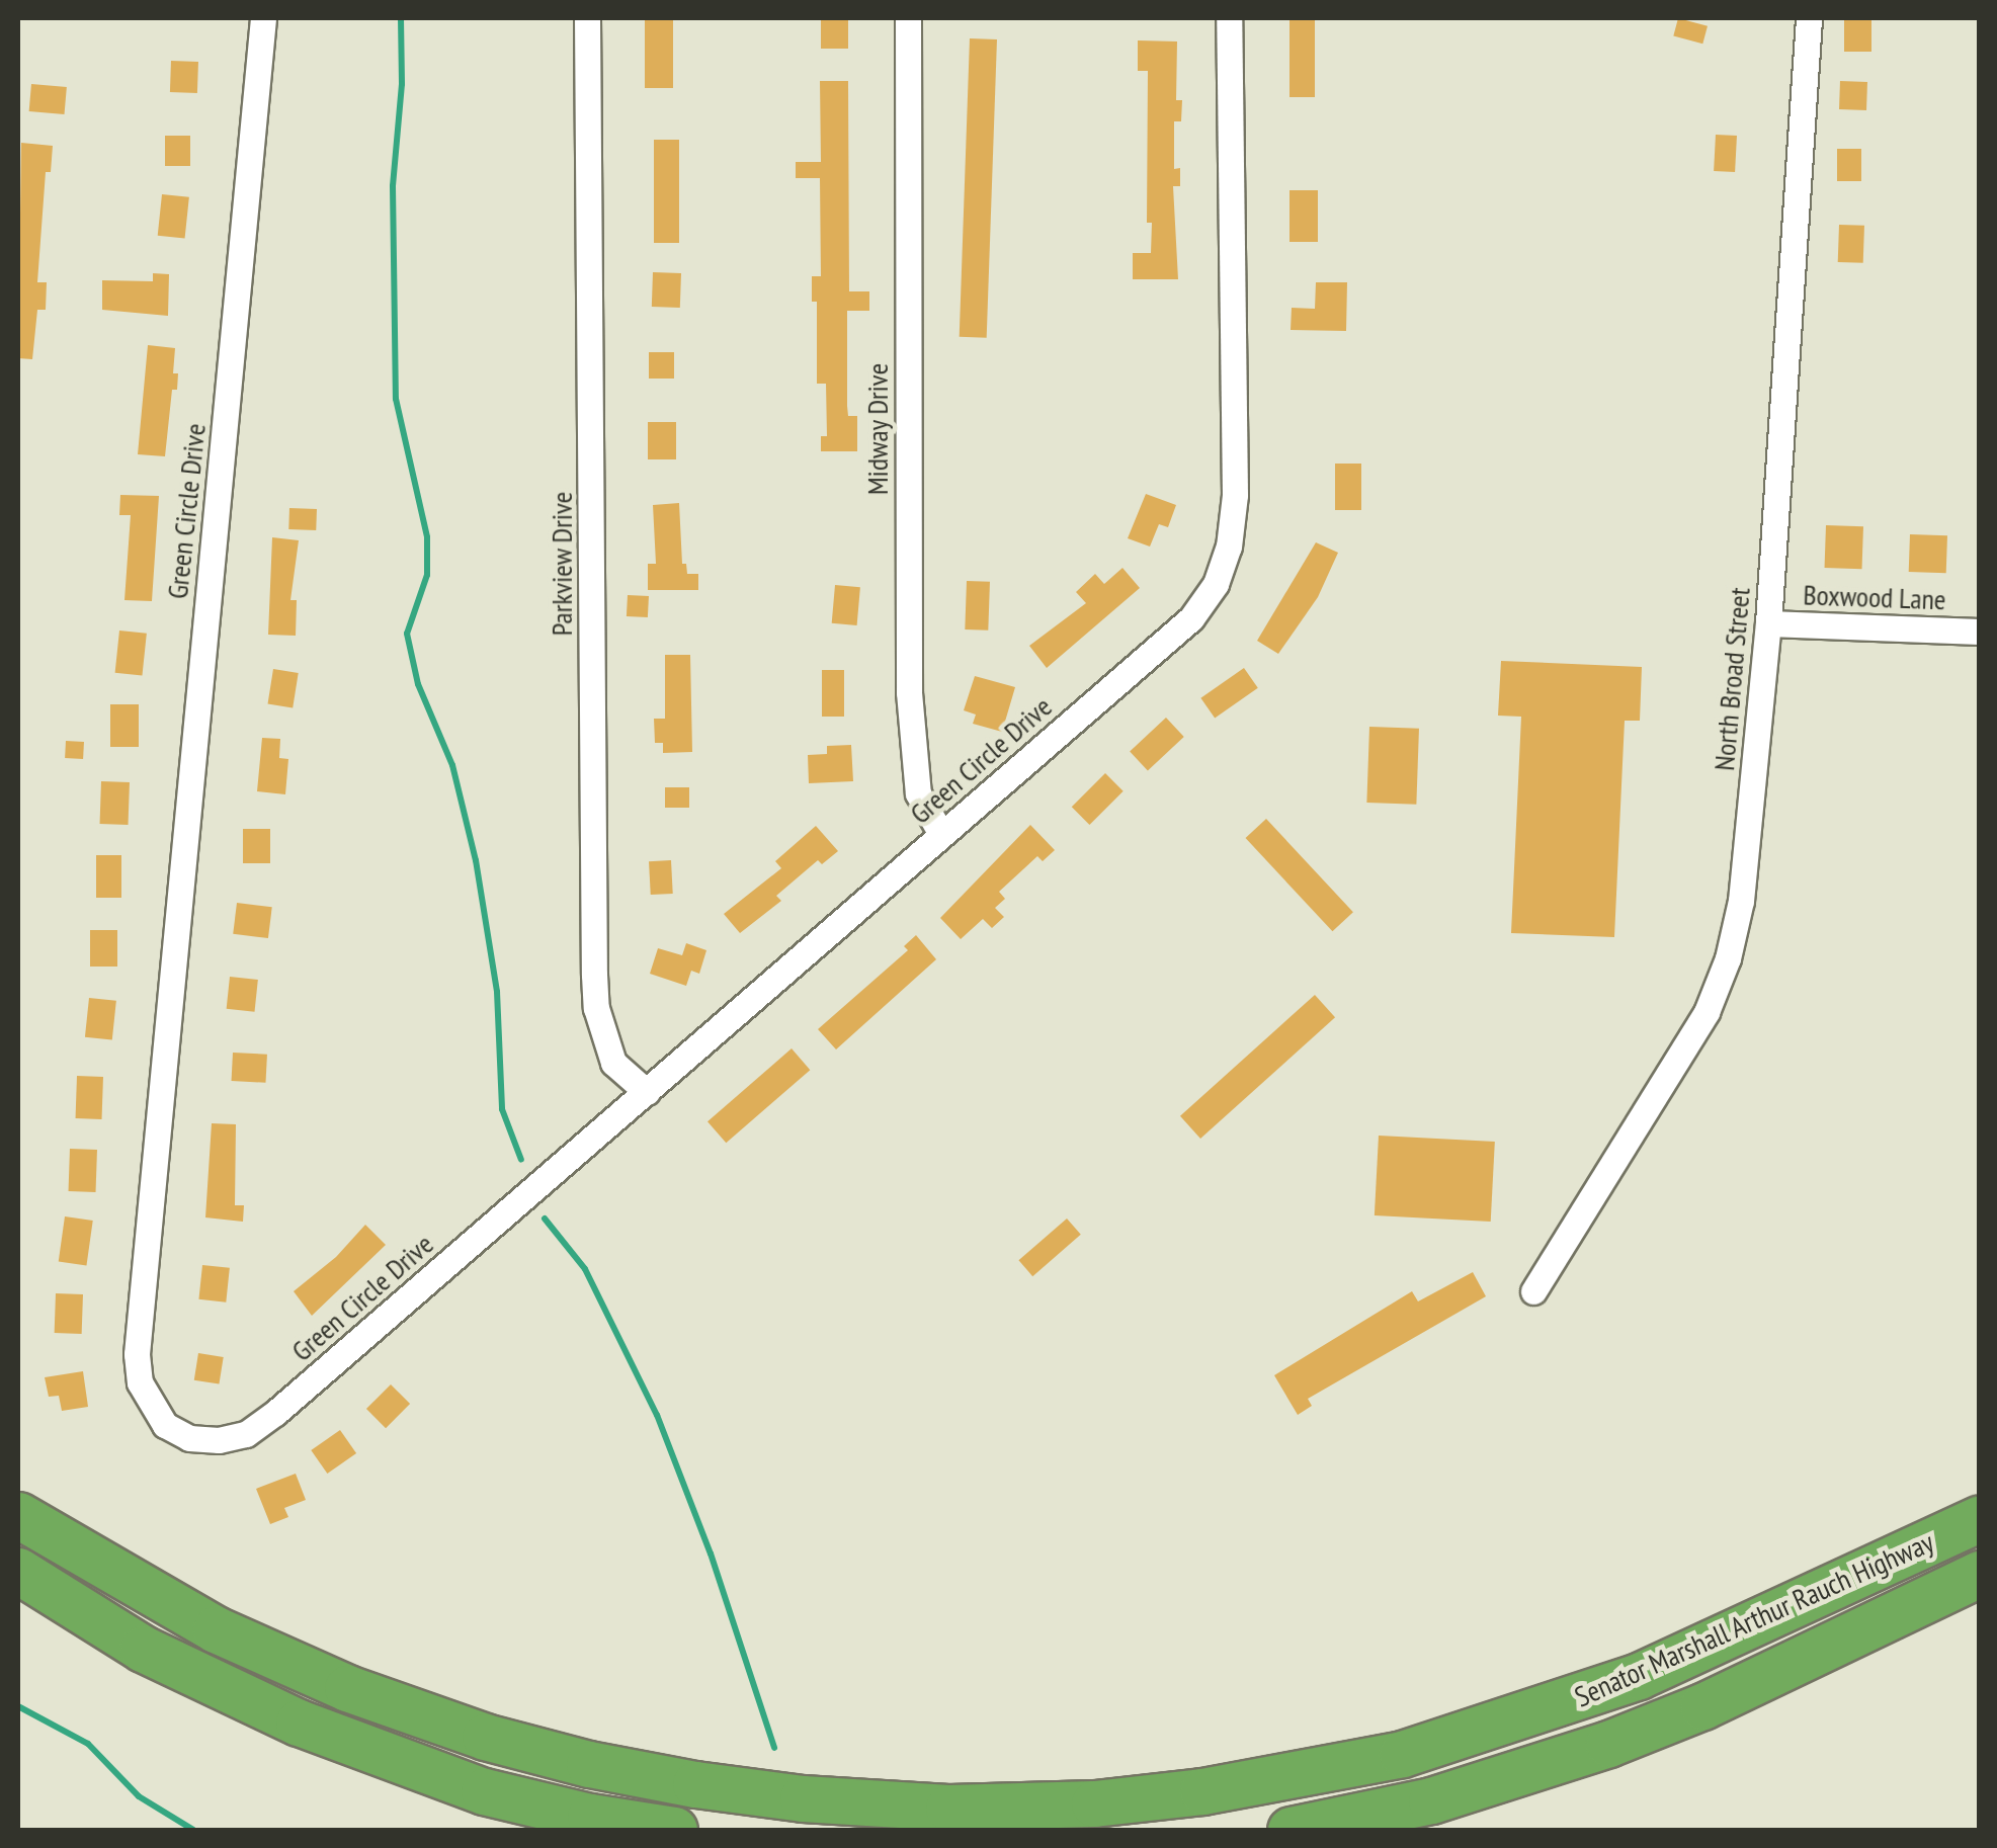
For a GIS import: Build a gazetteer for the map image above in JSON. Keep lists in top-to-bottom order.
{
  "streets": {
    "highway": ["Senator Marshall Arthur Rauch Highway"],
    "street": [
      "Midway Drive",
      "Green Circle Drive",
      "Parkview Drive",
      "Boxwood Lane",
      "North Broad Street"
    ]
  },
  "crossings": [
    ["Midway Drive", "Green Circle Drive"],
    ["Green Circle Drive", "Parkview Drive"],
    ["Boxwood Lane", "North Broad Street"]
  ]
}
